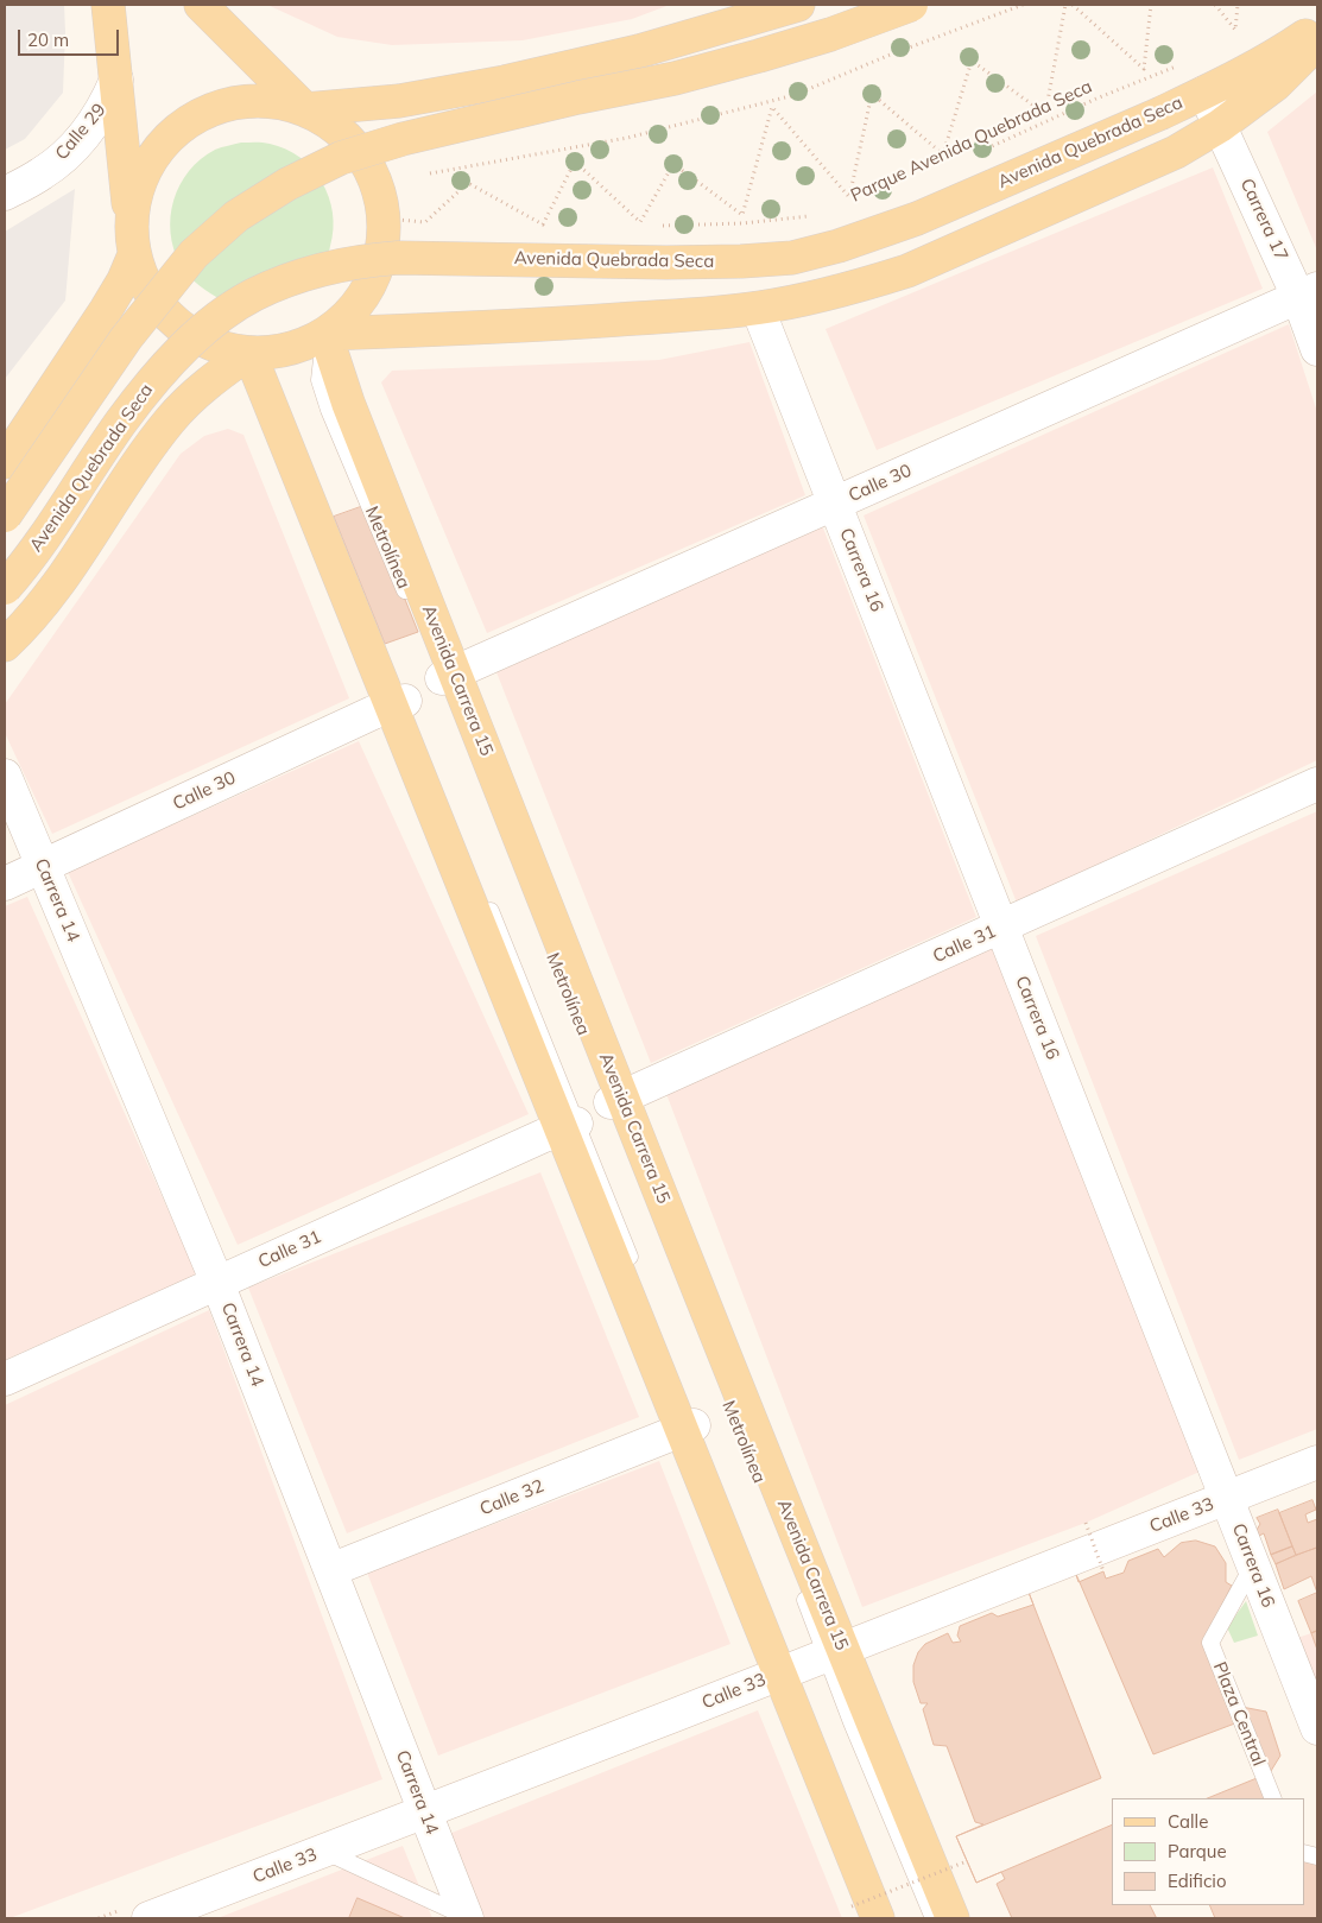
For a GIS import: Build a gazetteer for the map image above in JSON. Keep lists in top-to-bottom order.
{
  "streets": {
    "main road": ["Avenida Quebrada Seca", "Avenida Carrera 15"],
    "street": [
      "Calle 29",
      "Carrera 17",
      "Calle 30",
      "Carrera 16",
      "Carrera 14",
      "Calle 31",
      "Calle 32",
      "Calle 33"
    ],
    "lane": ["Plaza Central"],
    "path": ["Parque Avenida Quebrada Seca"]
  },
  "crossings": [
    ["Avenida Quebrada Seca", "Carrera 17"],
    ["Carrera 17", "Calle 30"],
    ["Calle 30", "Carrera 16"],
    ["Calle 30", "Avenida Carrera 15"],
    ["Calle 30", "Carrera 14"],
    ["Carrera 16", "Calle 31"],
    ["Carrera 16", "Calle 33"],
    ["Carrera 16", "Plaza Central"],
    ["Avenida Carrera 15", "Calle 31"],
    ["Avenida Carrera 15", "Calle 33"],
    ["Carrera 14", "Calle 31"],
    ["Carrera 14", "Calle 32"],
    ["Carrera 14", "Calle 33"]
  ],
  "legend": ["Calle", "Parque", "Edificio"],
  "scale_bar": "20 m"
}
